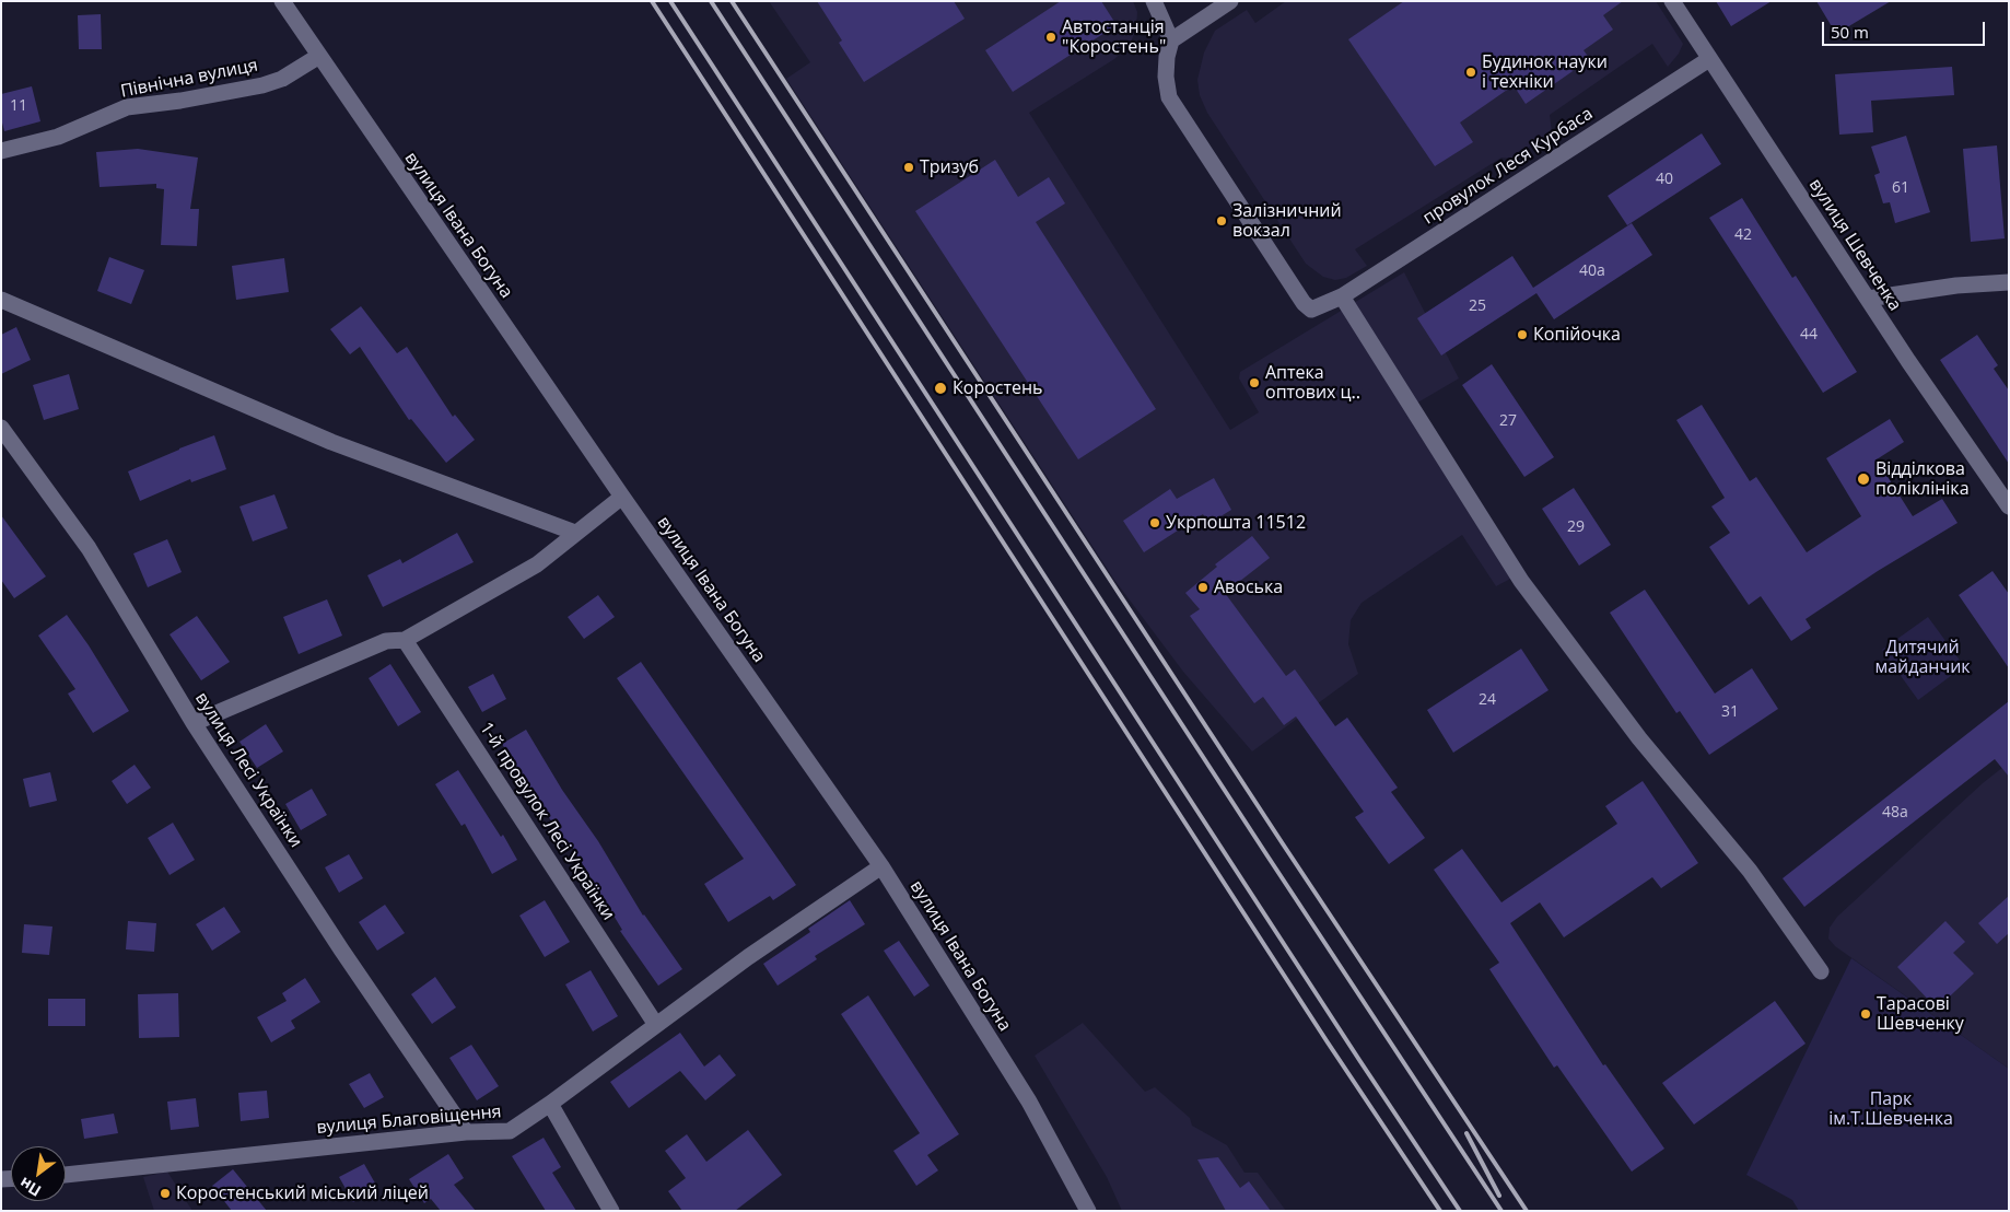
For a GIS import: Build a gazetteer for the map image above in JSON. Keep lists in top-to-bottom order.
{
  "streets": {
    "street": [
      "Північна вулиця",
      "провулок Леся Курбаса",
      "вулиця Івана Богуна",
      "вулиця Шевченка",
      "вулиця Лесі Українки",
      "1-й провулок Лесі Українки",
      "вулиця Благовіщення"
    ]
  },
  "crossings": [
    ["Північна вулиця", "вулиця Івана Богуна"],
    ["провулок Леся Курбаса", "вулиця Шевченка"],
    ["вулиця Івана Богуна", "вулиця Благовіщення"],
    ["вулиця Лесі Українки", "вулиця Благовіщення"],
    ["1-й провулок Лесі Українки", "вулиця Благовіщення"]
  ],
  "parks": ["Дитячий майданчик", "Парк ім.Т.Шевченка"],
  "places": [
    "Автостанція \"Коростень\"",
    "Будинок науки і техніки",
    "Тризуб",
    "Залізничний вокзал",
    "Копійочка",
    "Аптека оптових ц‥",
    "Коростень",
    "Відділкова поліклініка",
    "Укрпошта 11512",
    "Авоська",
    "Тарасові Шевченку",
    "Коростенський міський ліцей"
  ],
  "house_numbers": [
    "11",
    "40",
    "61",
    "42",
    "40а",
    "25",
    "44",
    "27",
    "29",
    "24",
    "31",
    "48а"
  ],
  "scale_bar": "50 m",
  "north": "bottom left"
}
